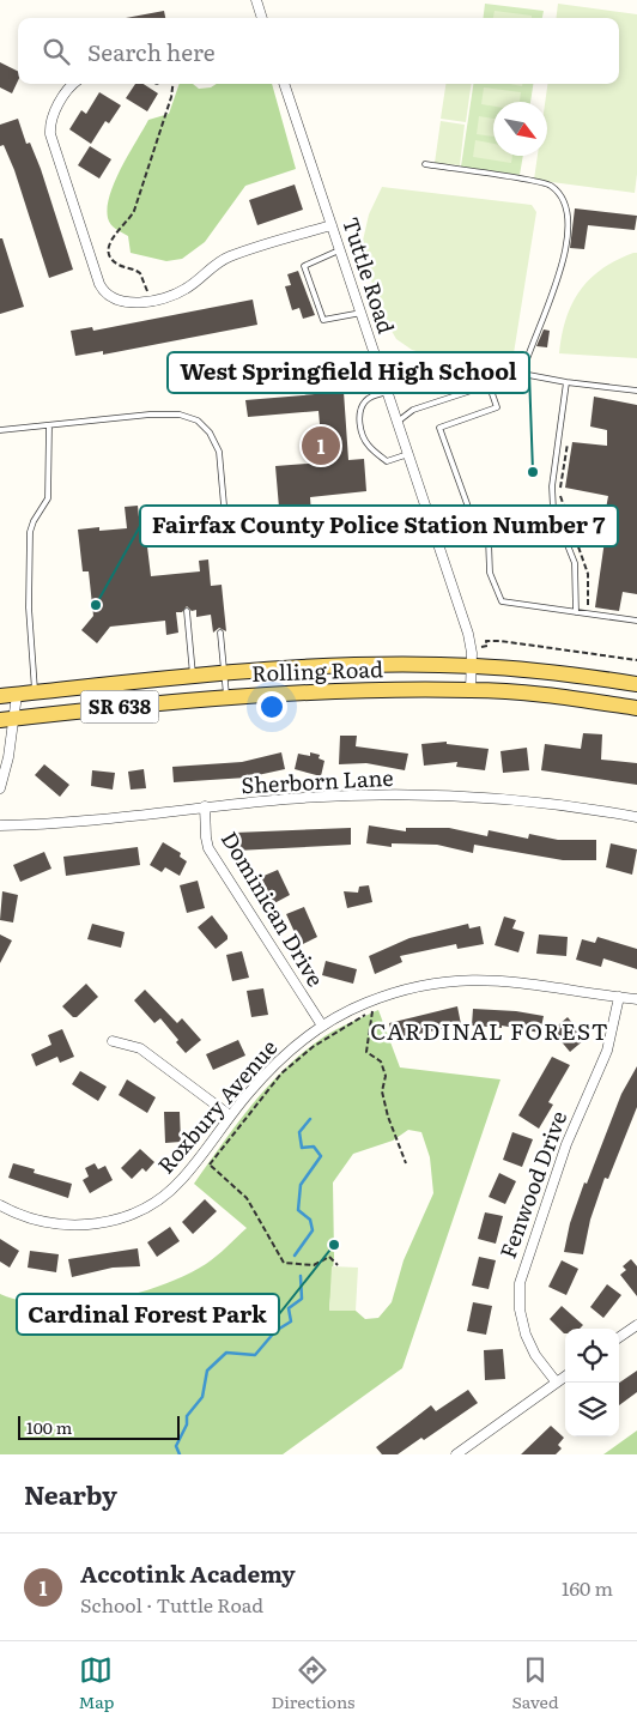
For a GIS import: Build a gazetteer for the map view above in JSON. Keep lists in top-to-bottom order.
{
  "streets": {
    "main road": ["Rolling Road", "SR 638"],
    "street": [
      "Tuttle Road",
      "Sherborn Lane",
      "Dominican Drive",
      "Roxbury Avenue",
      "Fenwood Drive"
    ]
  },
  "crossings": [
    ["Tuttle Road", "Rolling Road"],
    ["Sherborn Lane", "Dominican Drive"],
    ["Dominican Drive", "Roxbury Avenue"],
    ["Roxbury Avenue", "Fenwood Drive"]
  ],
  "districts": ["CARDINAL FOREST"],
  "places": ["West Springfield High School", "Fairfax County Police Station Number 7", "Cardinal Forest Park"],
  "scale_bar": "100 m",
  "north": "bottom right",
  "page": {
    "search": "Search here",
    "pins": "1",
    "scale": "100 m",
    "heading": "Nearby",
    "list": [
      {
        "mark": "1",
        "name": "Accotink Academy",
        "note": "School · Tuttle Road",
        "value": "160 m"
      }
    ],
    "nav": ["Map", "Directions", "Saved"]
  }
}
